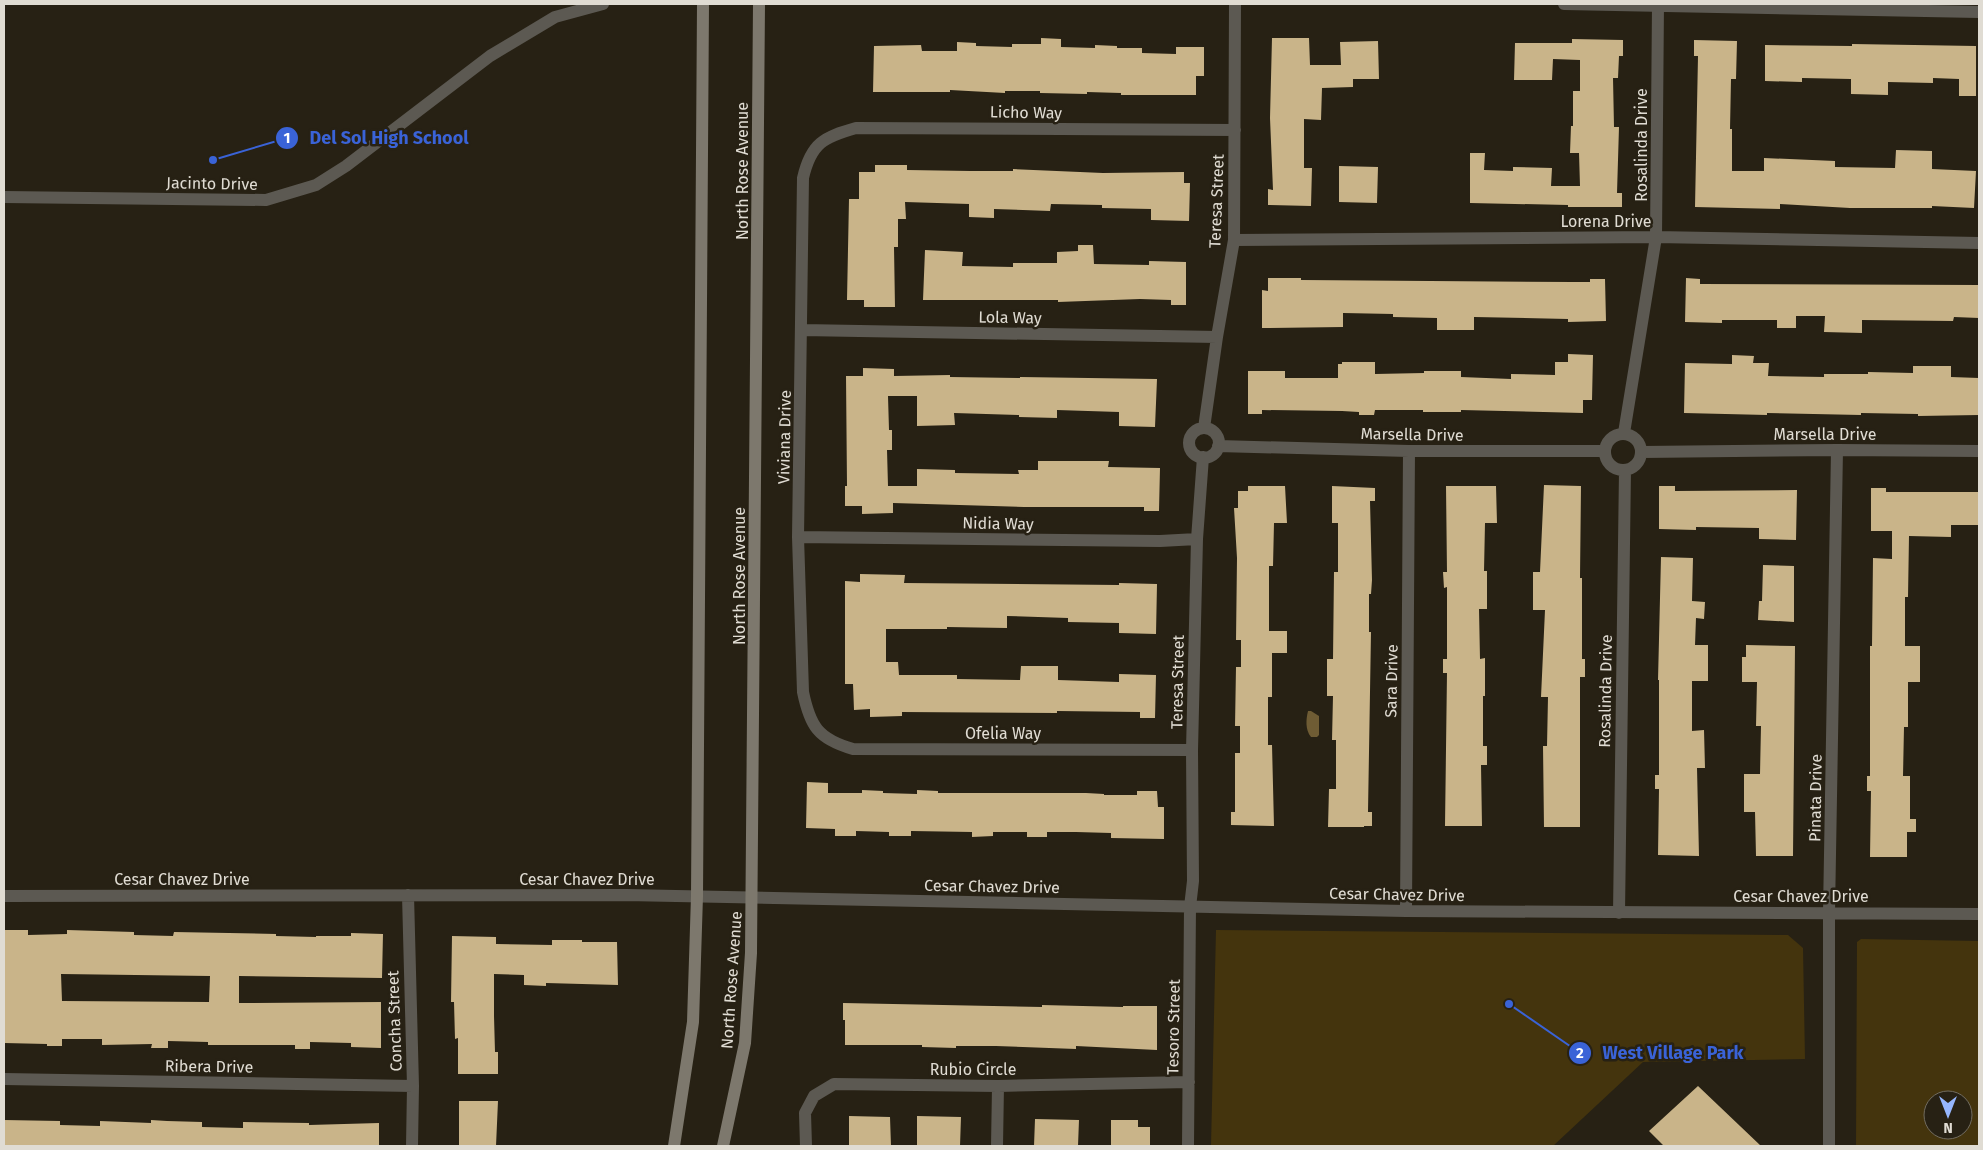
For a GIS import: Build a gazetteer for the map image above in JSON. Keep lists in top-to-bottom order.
{
  "streets": {
    "main road": ["North Rose Avenue"],
    "street": [
      "Licho Way",
      "Rosalinda Drive",
      "Jacinto Drive",
      "Teresa Street",
      "Lorena Drive",
      "Lola Way",
      "Marsella Drive",
      "Viviana Drive",
      "Nidia Way",
      "Sara Drive",
      "Ofelia Way",
      "Pinata Drive",
      "Cesar Chavez Drive",
      "Concha Street",
      "Tesoro Street",
      "Ribera Drive",
      "Rubio Circle"
    ]
  },
  "crossings": [
    ["Licho Way", "Teresa Street"],
    ["Licho Way", "Viviana Drive"],
    ["Rosalinda Drive", "Lorena Drive"],
    ["Rosalinda Drive", "Marsella Drive"],
    ["Rosalinda Drive", "Cesar Chavez Drive"],
    ["North Rose Avenue", "Cesar Chavez Drive"],
    ["Teresa Street", "Lorena Drive"],
    ["Teresa Street", "Lola Way"],
    ["Teresa Street", "Marsella Drive"],
    ["Teresa Street", "Nidia Way"],
    ["Teresa Street", "Ofelia Way"],
    ["Teresa Street", "Cesar Chavez Drive"],
    ["Teresa Street", "Tesoro Street"],
    ["Lola Way", "Viviana Drive"],
    ["Marsella Drive", "Sara Drive"],
    ["Marsella Drive", "Pinata Drive"],
    ["Viviana Drive", "Nidia Way"],
    ["Viviana Drive", "Ofelia Way"],
    ["Sara Drive", "Cesar Chavez Drive"],
    ["Pinata Drive", "Cesar Chavez Drive"],
    ["Cesar Chavez Drive", "Concha Street"],
    ["Cesar Chavez Drive", "Tesoro Street"],
    ["Concha Street", "Ribera Drive"],
    ["Tesoro Street", "Rubio Circle"]
  ],
  "places": ["Del Sol High School", "West Village Park"],
  "north": "bottom"
}
